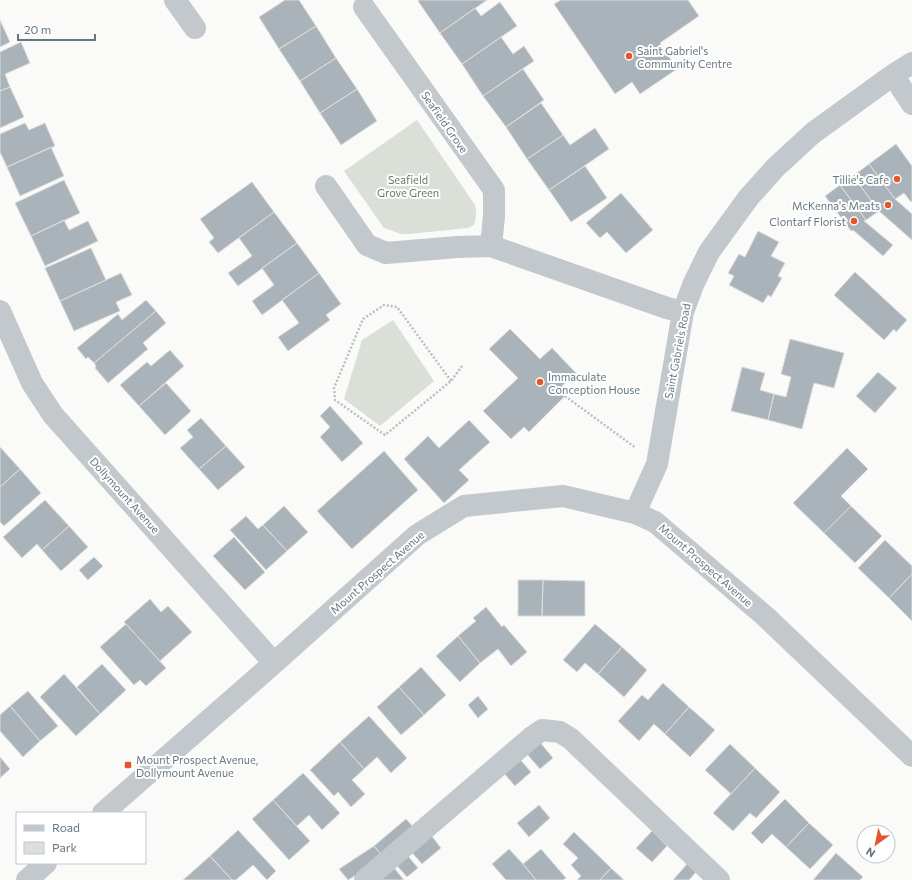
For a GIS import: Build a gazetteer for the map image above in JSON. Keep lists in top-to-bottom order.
{
  "streets": {
    "street": [
      "Seafield Grove",
      "Saint Gabriels Road",
      "Dollymount Avenue",
      "Mount Prospect Avenue"
    ]
  },
  "crossings": [
    ["Saint Gabriels Road", "Mount Prospect Avenue"],
    ["Dollymount Avenue", "Mount Prospect Avenue"]
  ],
  "parks": ["Seafield Grove Green"],
  "places": {
    "other": [
      "Saint Gabriel's Community Centre",
      "Tillie's Cafe",
      "McKenna's Meats",
      "Clontarf Florist",
      "Immaculate Conception House"
    ],
    "transit": ["Mount Prospect Avenue, Dollymount Avenue"]
  },
  "legend": ["Road", "Park"],
  "scale_bar": "20 m",
  "north": "bottom left"
}
